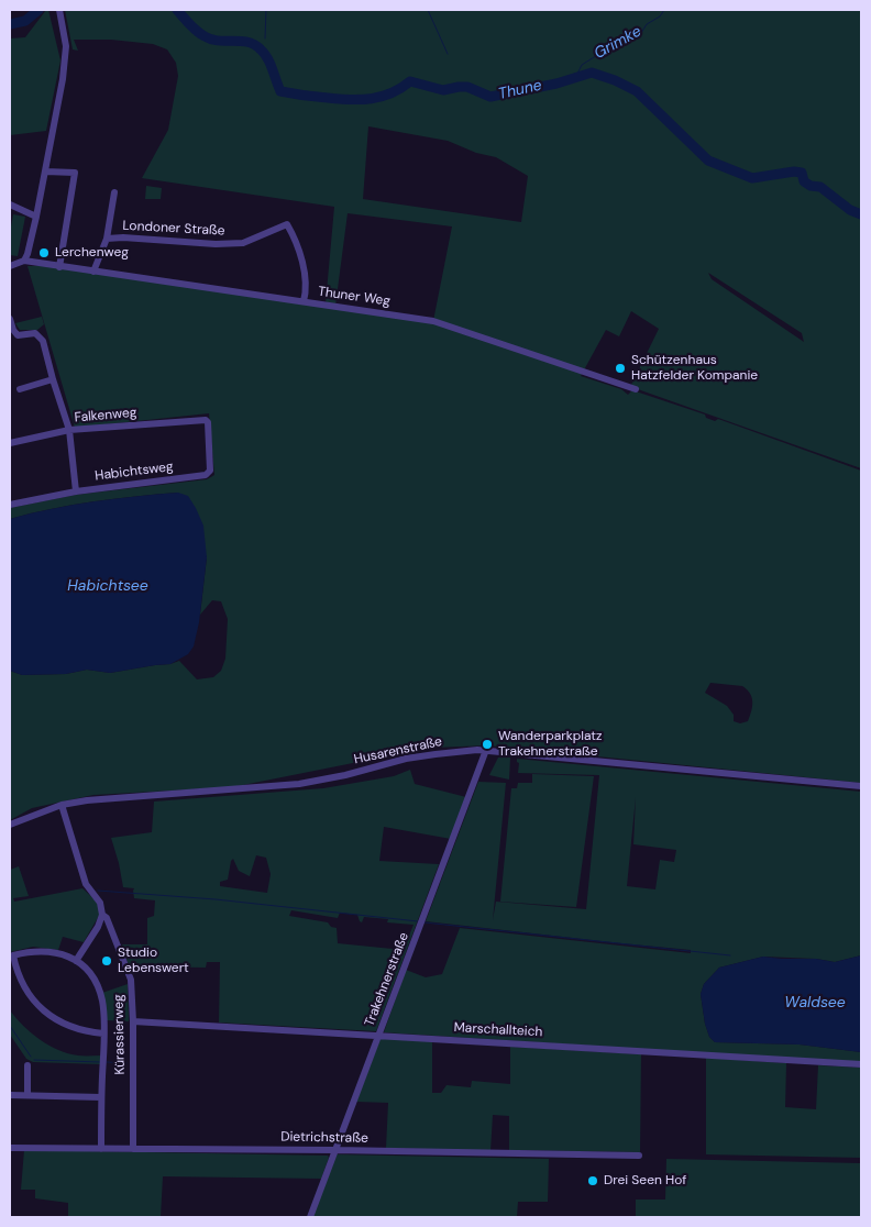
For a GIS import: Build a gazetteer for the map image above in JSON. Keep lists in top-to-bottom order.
{
  "streets": {
    "street": [
      "Londoner Straße",
      "Thuner Weg",
      "Falkenweg",
      "Habichtsweg",
      "Husarenstraße",
      "Trakehnerstraße",
      "Marschallteich",
      "Kürassierweg",
      "Dietrichstraße"
    ]
  },
  "crossings": [
    ["Londoner Straße", "Thuner Weg"],
    ["Falkenweg", "Habichtsweg"],
    ["Husarenstraße", "Trakehnerstraße"],
    ["Husarenstraße", "Kürassierweg"],
    ["Trakehnerstraße", "Marschallteich"],
    ["Trakehnerstraße", "Dietrichstraße"],
    ["Marschallteich", "Kürassierweg"],
    ["Kürassierweg", "Dietrichstraße"]
  ],
  "water": [
    "Grimke",
    "Thune",
    "Habichtsee",
    "Waldsee"
  ],
  "places": [
    "Lerchenweg",
    "Schützenhaus Hatzfelder Kompanie",
    "Wanderparkplatz Trakehnerstraße",
    "Studio Lebenswert",
    "Drei Seen Hof"
  ]
}
